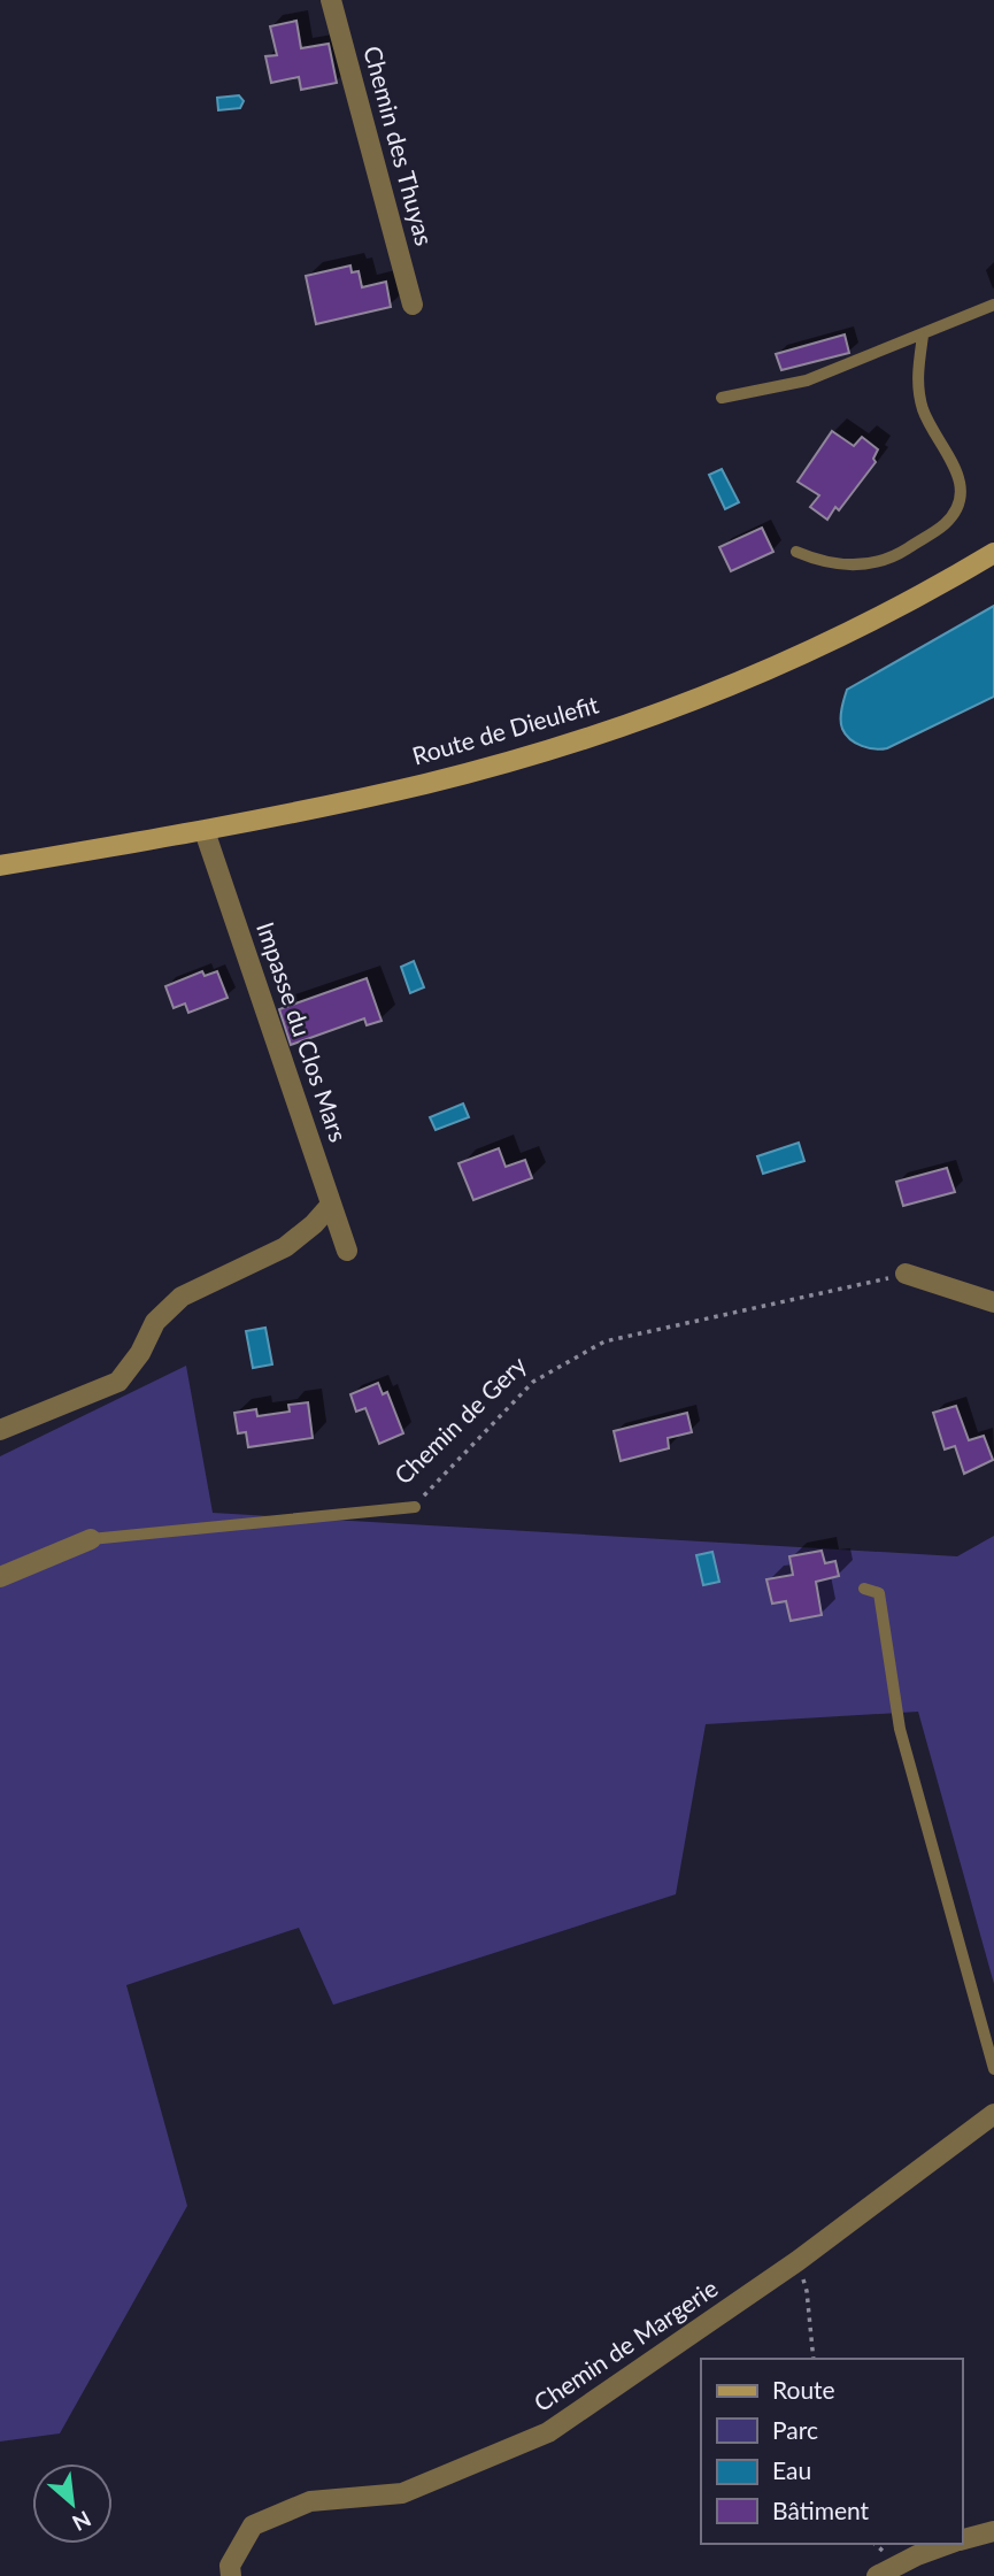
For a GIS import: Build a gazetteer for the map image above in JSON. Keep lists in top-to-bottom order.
{
  "streets": {
    "main road": ["Route de Dieulefit"],
    "street": [
      "Chemin des Thuyas",
      "Impasse du Clos Mars",
      "Chemin de Gery",
      "Chemin de Margerie"
    ]
  },
  "crossings": [
    ["Route de Dieulefit", "Impasse du Clos Mars"]
  ],
  "legend": [
    "Route",
    "Parc",
    "Eau",
    "Bâtiment"
  ],
  "north": "bottom right"
}
